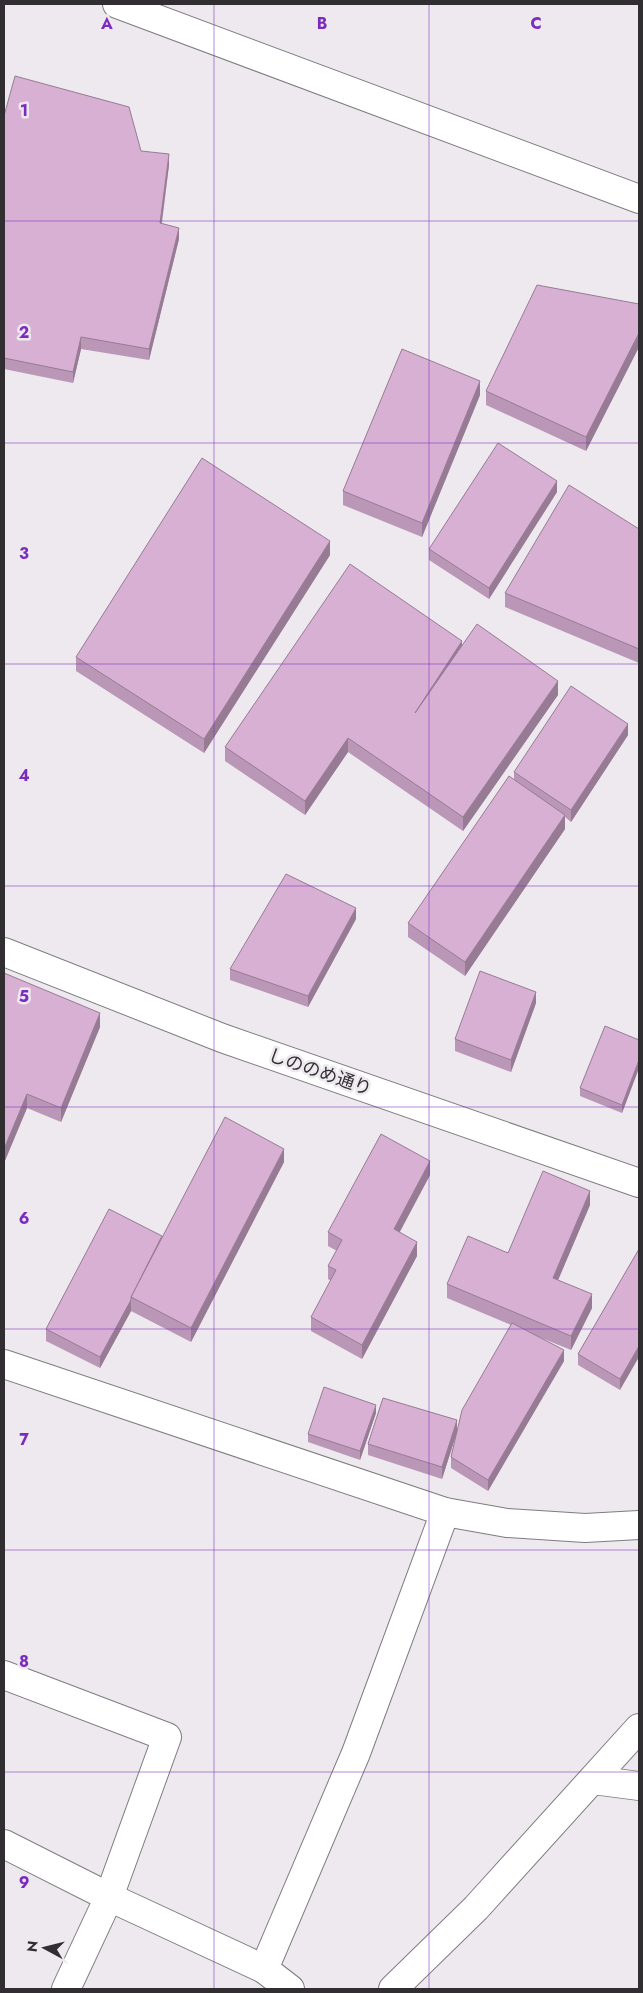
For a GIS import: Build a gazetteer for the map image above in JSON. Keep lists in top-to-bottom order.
{
  "streets": {
    "street": ["しののめ通り"]
  },
  "north": "left",
  "grid": {
    "columns": ["A", "B", "C"],
    "rows": [
      "1",
      "2",
      "3",
      "4",
      "5",
      "6",
      "7",
      "8",
      "9"
    ]
  }
}
